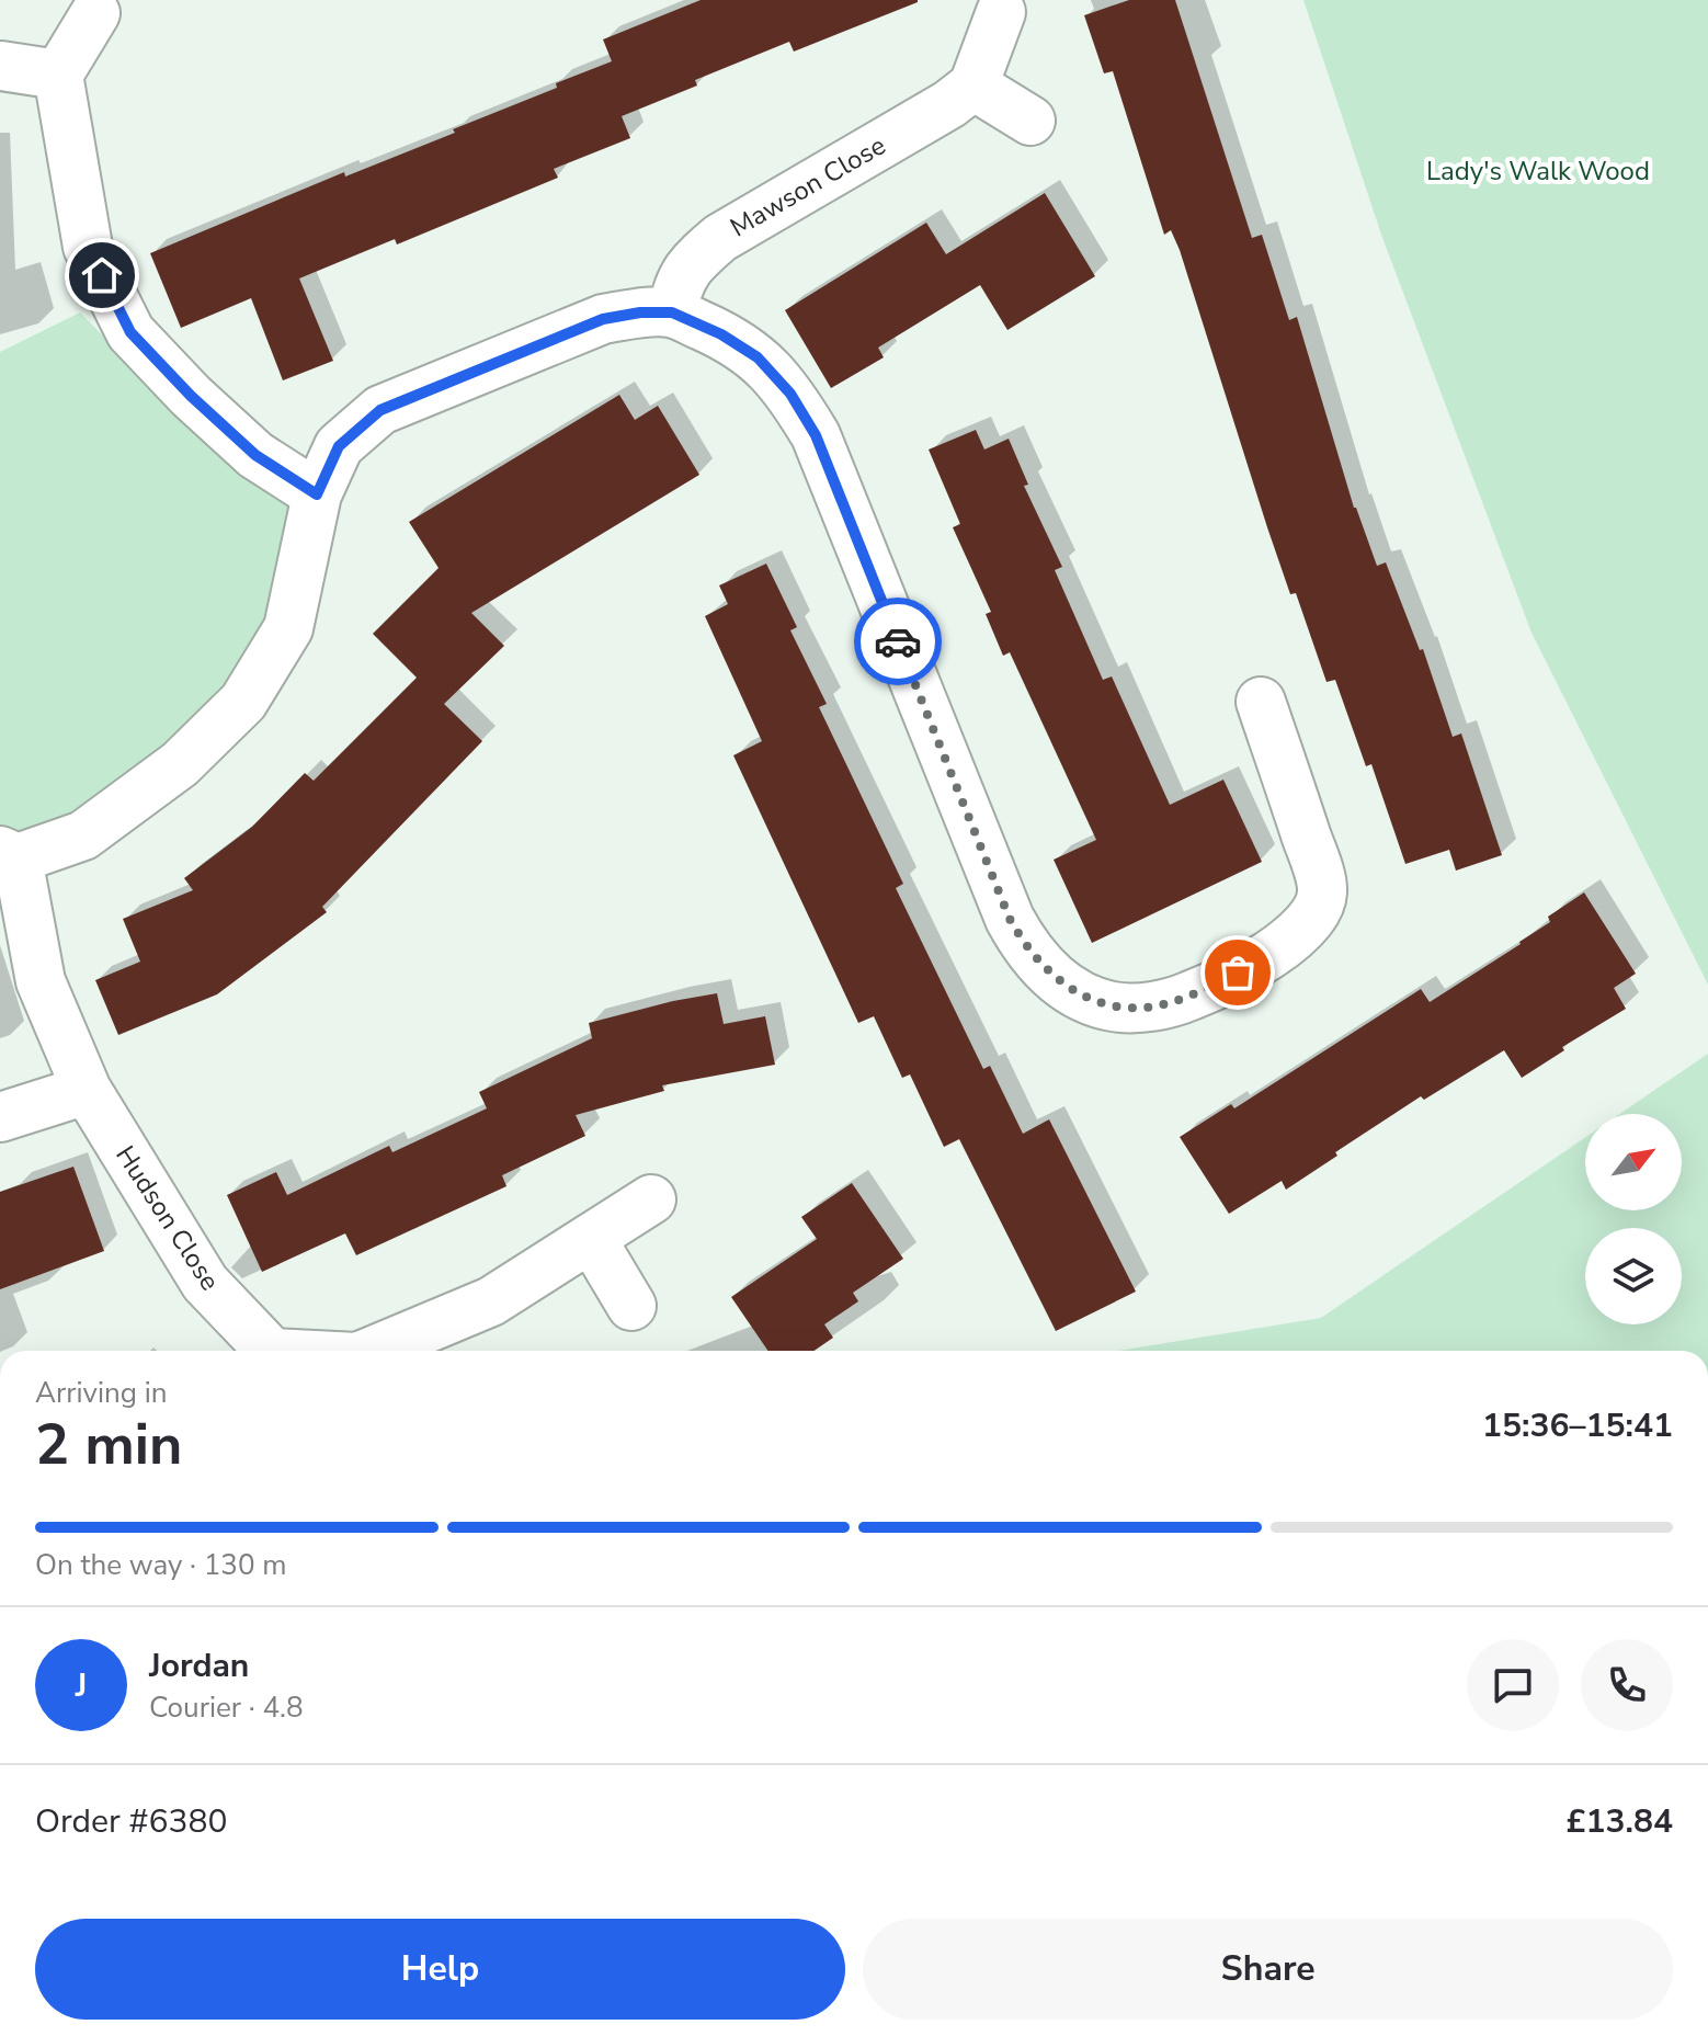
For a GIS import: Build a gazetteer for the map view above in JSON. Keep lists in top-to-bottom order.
{
  "streets": {
    "street": ["Mawson Close", "Hudson Close"]
  },
  "crossings": [
    ["Mawson Close", "Hudson Close"]
  ],
  "parks": ["Lady's Walk Wood"],
  "north": "top right",
  "page": {
    "heading": ["2 min", "Arriving in", "15:36–15:41"],
    "panel": [
      "Jordan",
      "Courier · 4.8",
      "Order #6380",
      "£13.84"
    ],
    "bar": "On the way · 130 m",
    "round": "J",
    "buttons": ["Help", "Share"]
  }
}
